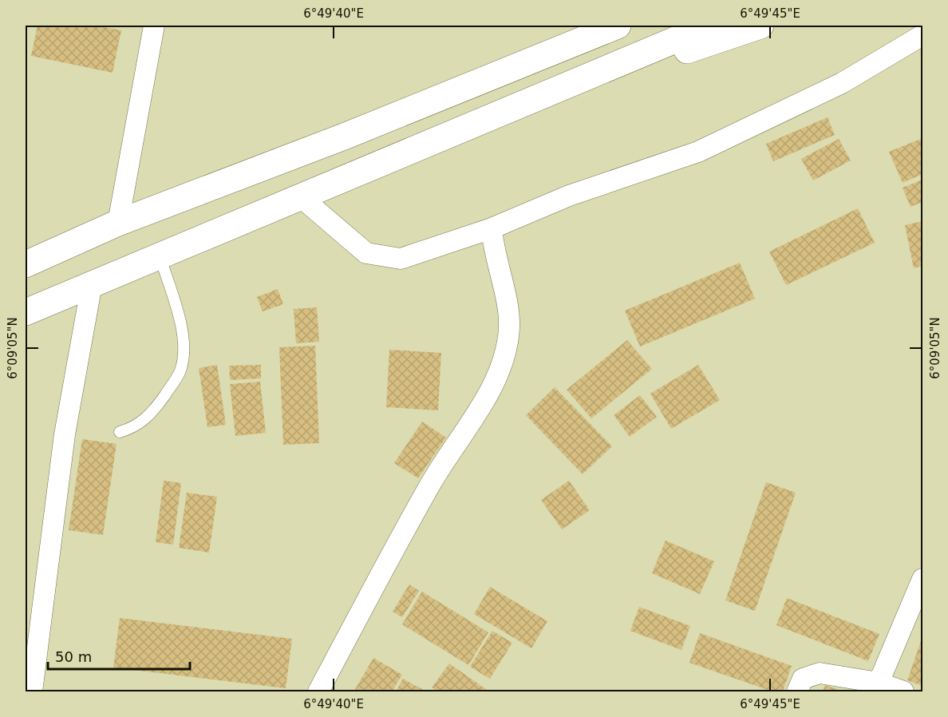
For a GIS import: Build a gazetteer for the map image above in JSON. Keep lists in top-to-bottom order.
{
  "scale_bar": "50 m",
  "coordinates": ["6°49'40\"E", "6°49'45\"E", "6°09'05\"N"]
}
